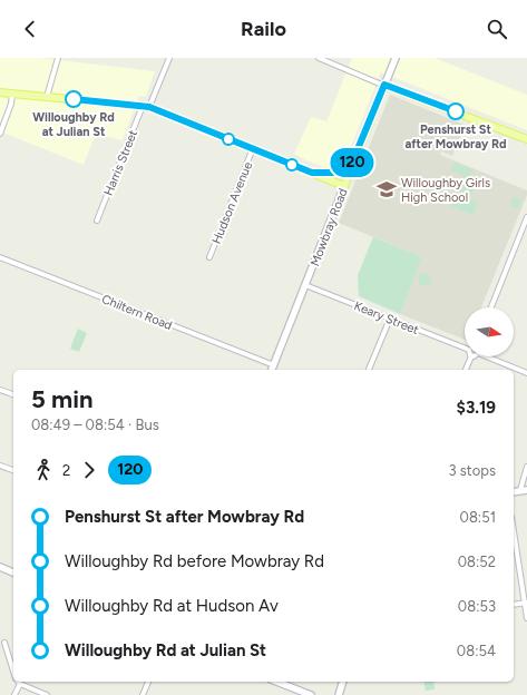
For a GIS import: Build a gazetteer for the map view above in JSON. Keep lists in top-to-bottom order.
{
  "streets": {
    "main road": ["Mowbray Road"],
    "street": [
      "Harris Street",
      "Hudson Avenue",
      "Chiltern Road",
      "Keary Street"
    ]
  },
  "crossings": [
    ["Mowbray Road", "Chiltern Road"],
    ["Mowbray Road", "Keary Street"]
  ],
  "places": {
    "other": ["Willoughby Rd at Julian St", "Penshurst St after Mowbray Rd"],
    "school or university": ["Willoughby Girls High School"]
  },
  "lines": ["bus line 120"],
  "north": "right",
  "page": {
    "header": "Railo",
    "on_map": "120",
    "heading": ["5 min", "08:49 – 08:54 · Bus", "$3.19"],
    "legs": ["2", "120", "3 stops"],
    "list": [
      {
        "name": "Penshurst St after Mowbray Rd",
        "value": "08:51"
      },
      {
        "name": "Willoughby Rd before Mowbray Rd",
        "value": "08:52"
      },
      {
        "name": "Willoughby Rd at Hudson Av",
        "value": "08:53"
      },
      {
        "name": "Willoughby Rd at Julian St",
        "value": "08:54"
      }
    ]
  }
}
